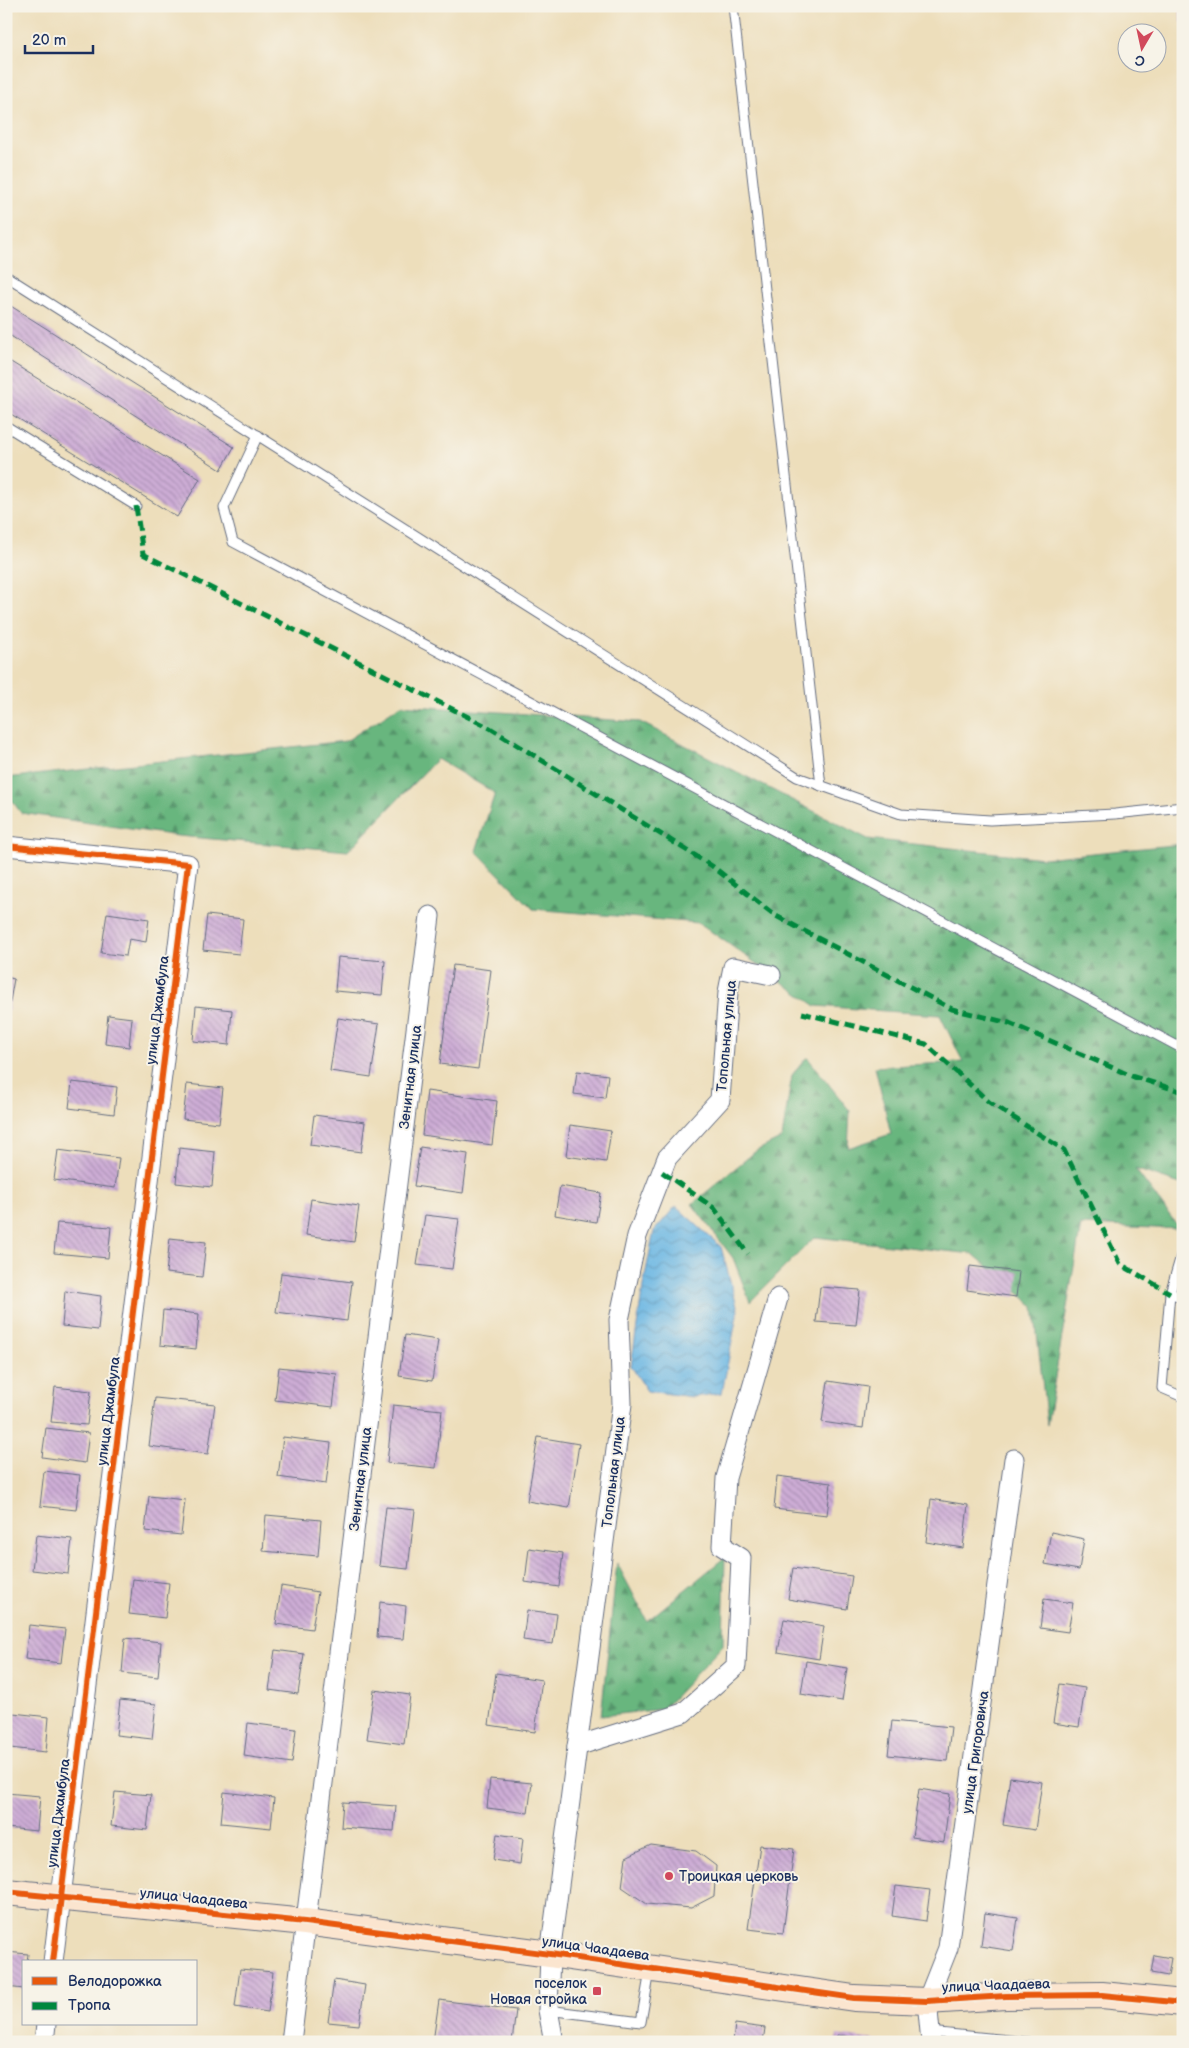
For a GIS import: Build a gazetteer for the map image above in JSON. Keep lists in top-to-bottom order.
{
  "streets": {
    "street": [
      "улица Джамбула",
      "Топольная улица",
      "Зенитная улица",
      "улица Григоровича",
      "улица Чаадаева"
    ]
  },
  "crossings": [
    ["улица Джамбула", "улица Чаадаева"],
    ["Топольная улица", "улица Чаадаева"],
    ["Зенитная улица", "улица Чаадаева"],
    ["улица Григоровича", "улица Чаадаева"]
  ],
  "places": {
    "other": ["Троицкая церковь"],
    "transit": ["поселок Новая стройка"]
  },
  "legend": ["Велодорожка", "Тропа"],
  "scale_bar": "20 m",
  "north": "bottom"
}
